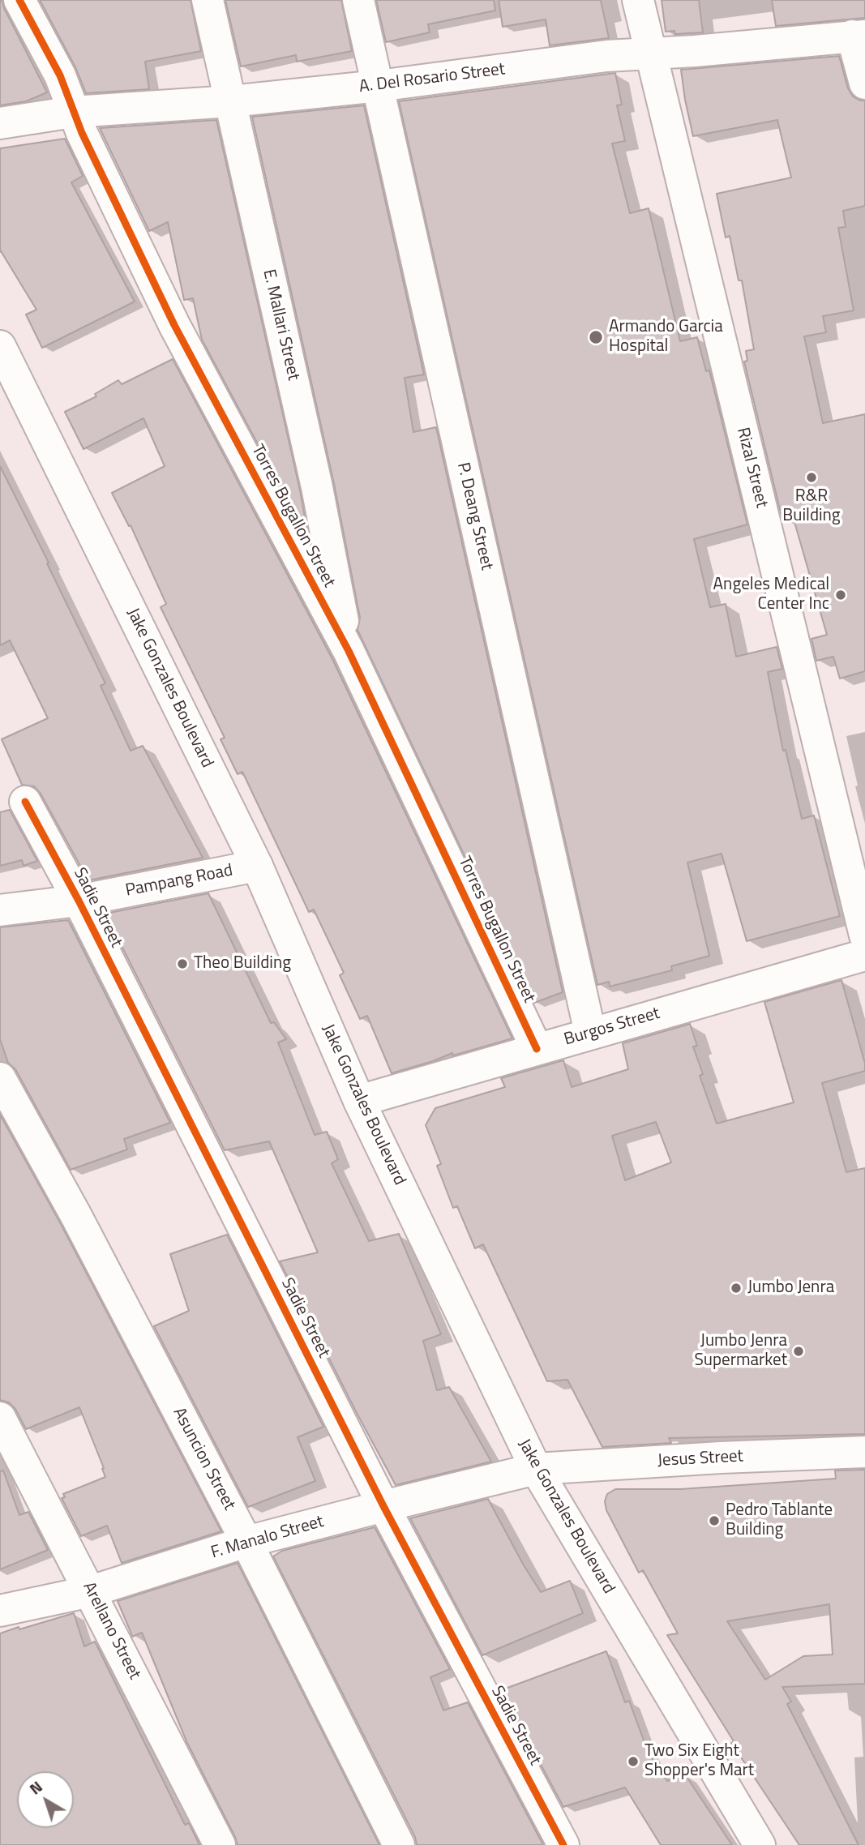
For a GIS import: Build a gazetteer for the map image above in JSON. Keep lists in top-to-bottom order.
{
  "streets": {
    "street": [
      "A. Del Rosario Street",
      "E. Mallari Street",
      "Rizal Street",
      "Torres Bugallon Street",
      "P. Deang Street",
      "Jake Gonzales Boulevard",
      "Pampang Road",
      "Sadie Street",
      "Burgos Street",
      "Asuncion Street",
      "Jesus Street",
      "F. Manalo Street",
      "Arellano Street"
    ]
  },
  "crossings": [
    ["A. Del Rosario Street", "E. Mallari Street"],
    ["A. Del Rosario Street", "Rizal Street"],
    ["A. Del Rosario Street", "Torres Bugallon Street"],
    ["A. Del Rosario Street", "P. Deang Street"],
    ["E. Mallari Street", "Torres Bugallon Street"],
    ["Torres Bugallon Street", "Burgos Street"],
    ["P. Deang Street", "Burgos Street"],
    ["Jake Gonzales Boulevard", "Pampang Road"],
    ["Jake Gonzales Boulevard", "Burgos Street"],
    ["Jake Gonzales Boulevard", "Jesus Street"],
    ["Jake Gonzales Boulevard", "F. Manalo Street"],
    ["Pampang Road", "Sadie Street"],
    ["Sadie Street", "F. Manalo Street"],
    ["Asuncion Street", "F. Manalo Street"],
    ["Jesus Street", "F. Manalo Street"],
    ["F. Manalo Street", "Arellano Street"]
  ],
  "places": [
    "Armando Garcia Hospital",
    "R&R Building",
    "Angeles Medical Center Inc",
    "Theo Building",
    "Jumbo Jenra",
    "Jumbo Jenra Supermarket",
    "Pedro Tablante Building",
    "Two Six Eight Shopper's Mart"
  ],
  "north": "top left"
}
